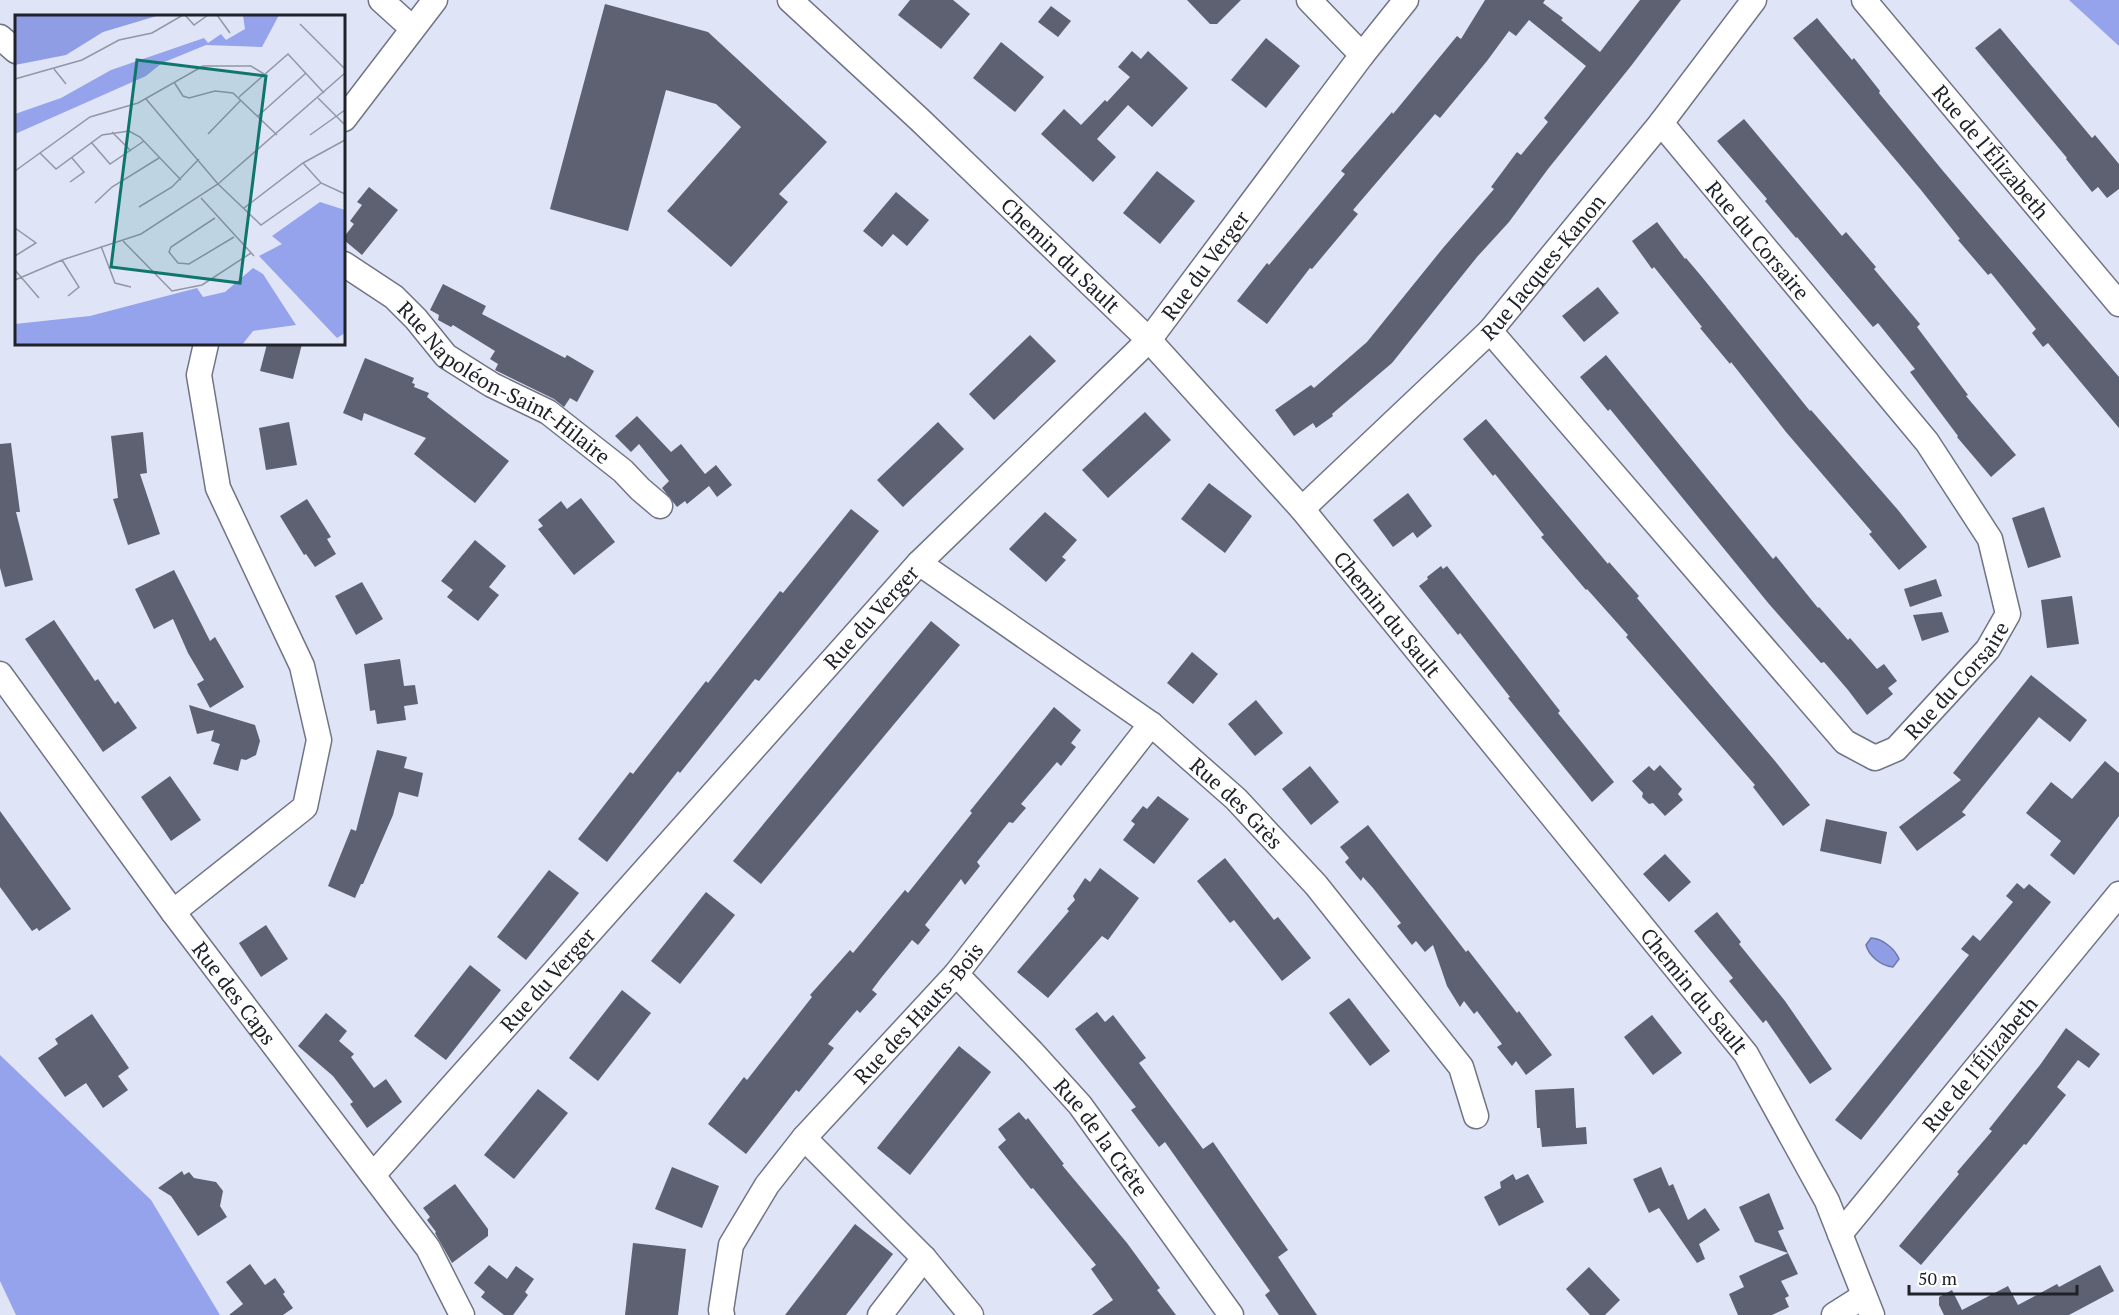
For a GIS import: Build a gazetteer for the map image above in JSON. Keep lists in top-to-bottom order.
{
  "streets": {
    "street": [
      "Rue de l'Élizabeth",
      "Rue du Corsaire",
      "Chemin du Sault",
      "Rue du Verger",
      "Rue Jacques-Kanon",
      "Rue Napoléon-Saint-Hilaire",
      "Rue des Grès",
      "Rue des Caps",
      "Rue des Hauts-Bois",
      "Rue de la Crête"
    ]
  },
  "crossings": [
    ["Rue de l'Élizabeth", "Chemin du Sault"],
    ["Rue du Corsaire", "Rue Jacques-Kanon"],
    ["Chemin du Sault", "Rue du Verger"],
    ["Chemin du Sault", "Rue Jacques-Kanon"],
    ["Rue du Verger", "Rue des Grès"],
    ["Rue du Verger", "Rue des Caps"],
    ["Rue des Grès", "Rue des Hauts-Bois"],
    ["Rue des Hauts-Bois", "Rue de la Crête"]
  ],
  "scale_bar": "50 m"
}
